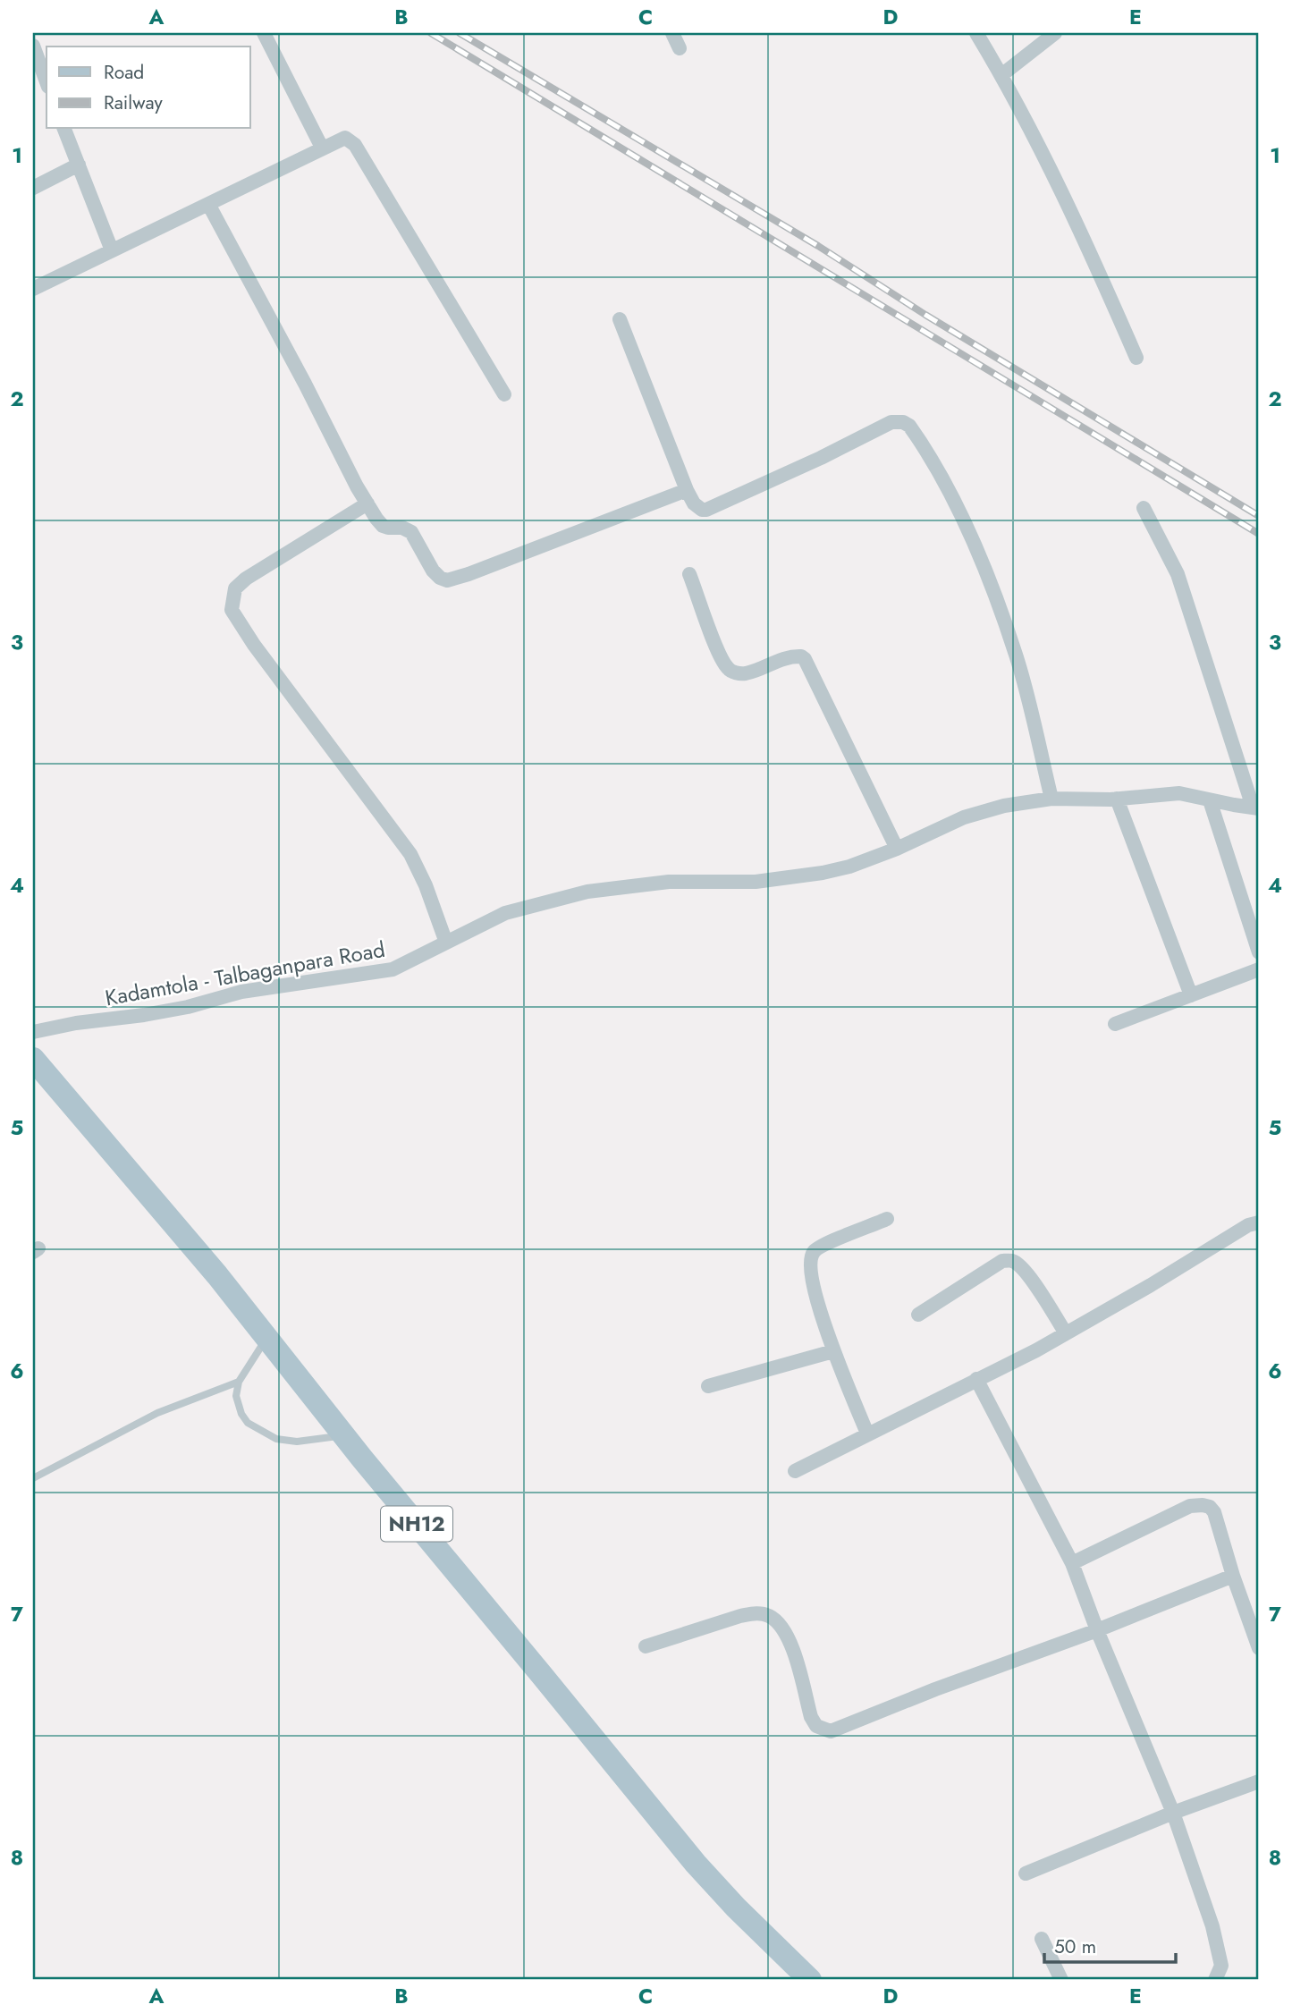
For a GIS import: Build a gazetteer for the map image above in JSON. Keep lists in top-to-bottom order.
{
  "streets": {
    "main road": ["NH12"],
    "street": ["Kadamtola - Talbaganpara Road"]
  },
  "legend": ["Road", "Railway"],
  "scale_bar": "50 m",
  "grid": {
    "columns": [
      "A",
      "B",
      "C",
      "D",
      "E"
    ],
    "rows": [
      "1",
      "2",
      "3",
      "4",
      "5",
      "6",
      "7",
      "8"
    ]
  }
}
